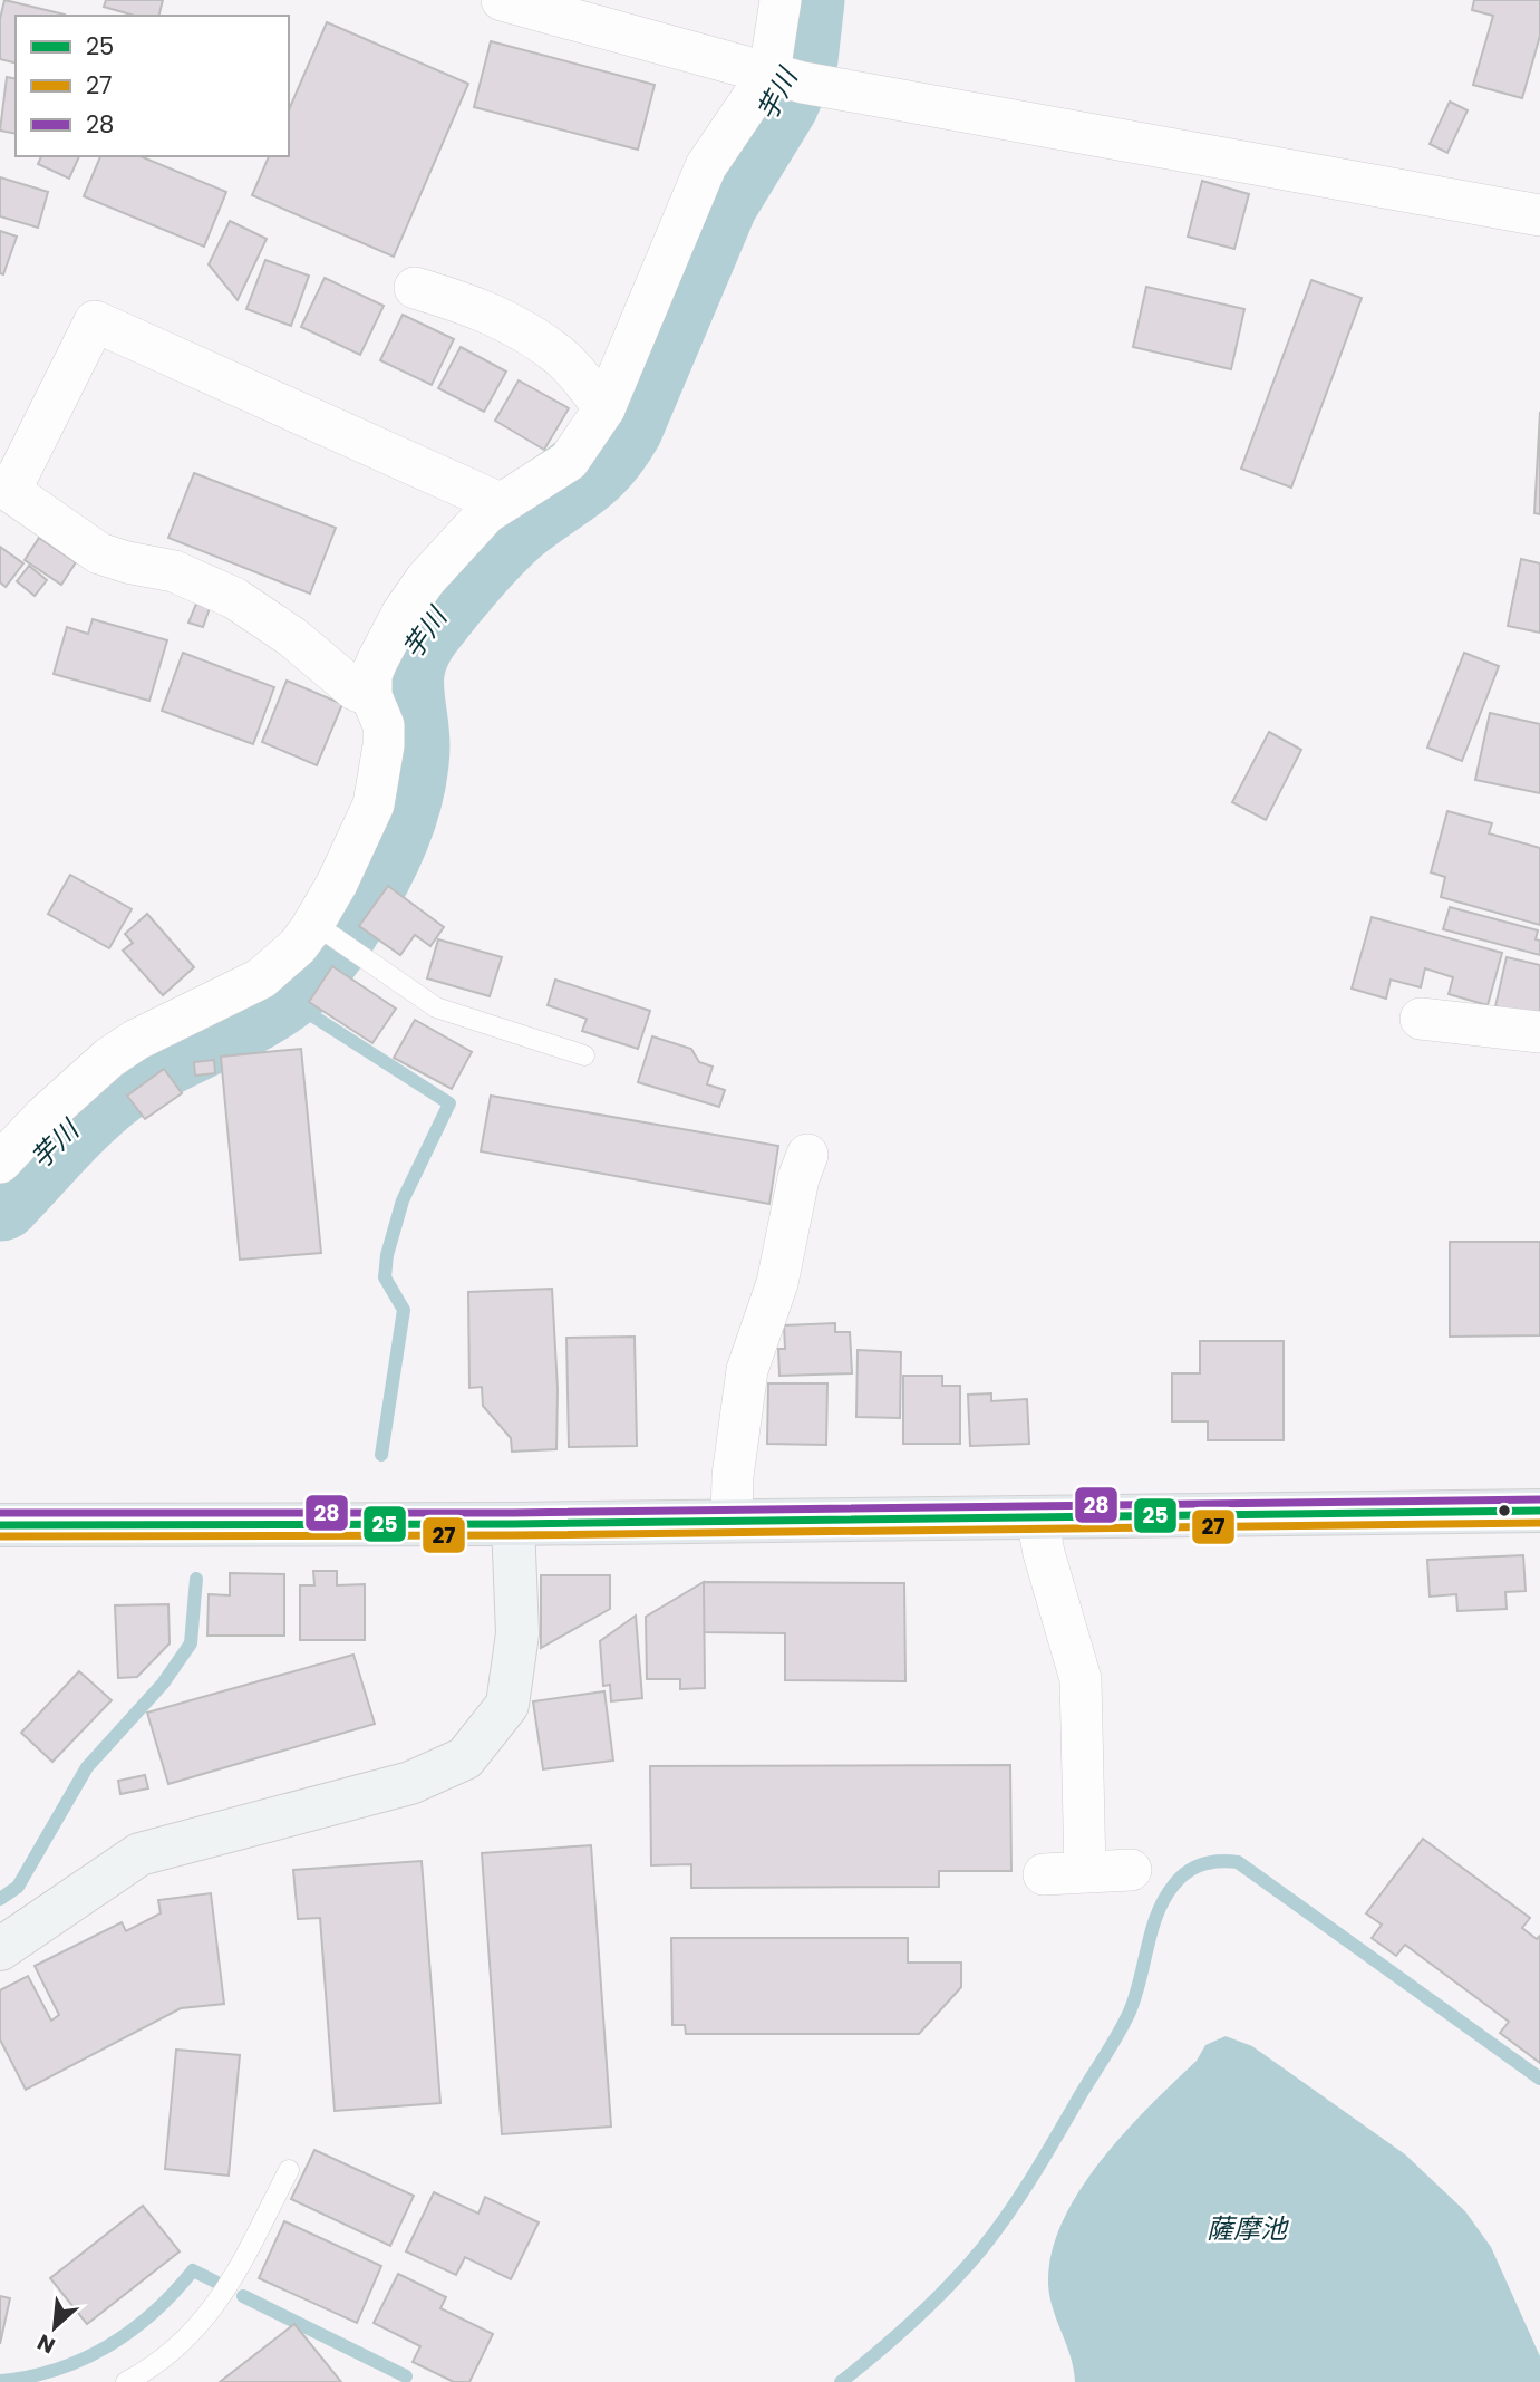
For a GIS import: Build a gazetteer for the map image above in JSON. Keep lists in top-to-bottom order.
{
  "water": ["芋川", "薩摩池"],
  "lines": ["transit line 28", "transit line 25", "transit line 27"],
  "legend": ["25", "27", "28"],
  "north": "bottom left"
}
